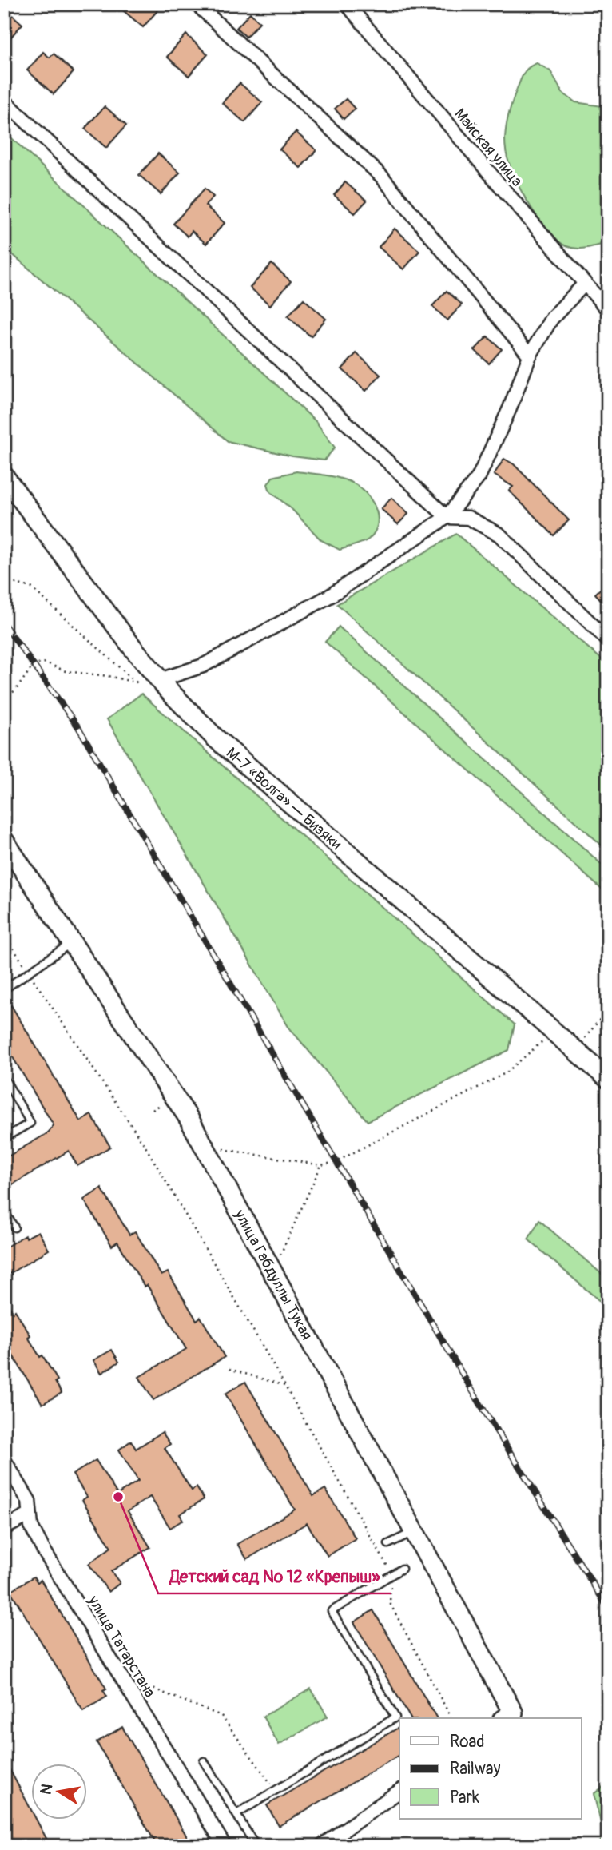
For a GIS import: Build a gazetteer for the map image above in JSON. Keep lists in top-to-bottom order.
{
  "streets": {
    "street": [
      "Майская улица",
      "М-7 «Волга» — Бизяки",
      "улица Габдуллы Тукая",
      "улица Татарстана"
    ]
  },
  "places": ["Детский сад № 12 «Крепыш»"],
  "legend": ["Road", "Railway", "Park"],
  "north": "left"
}
